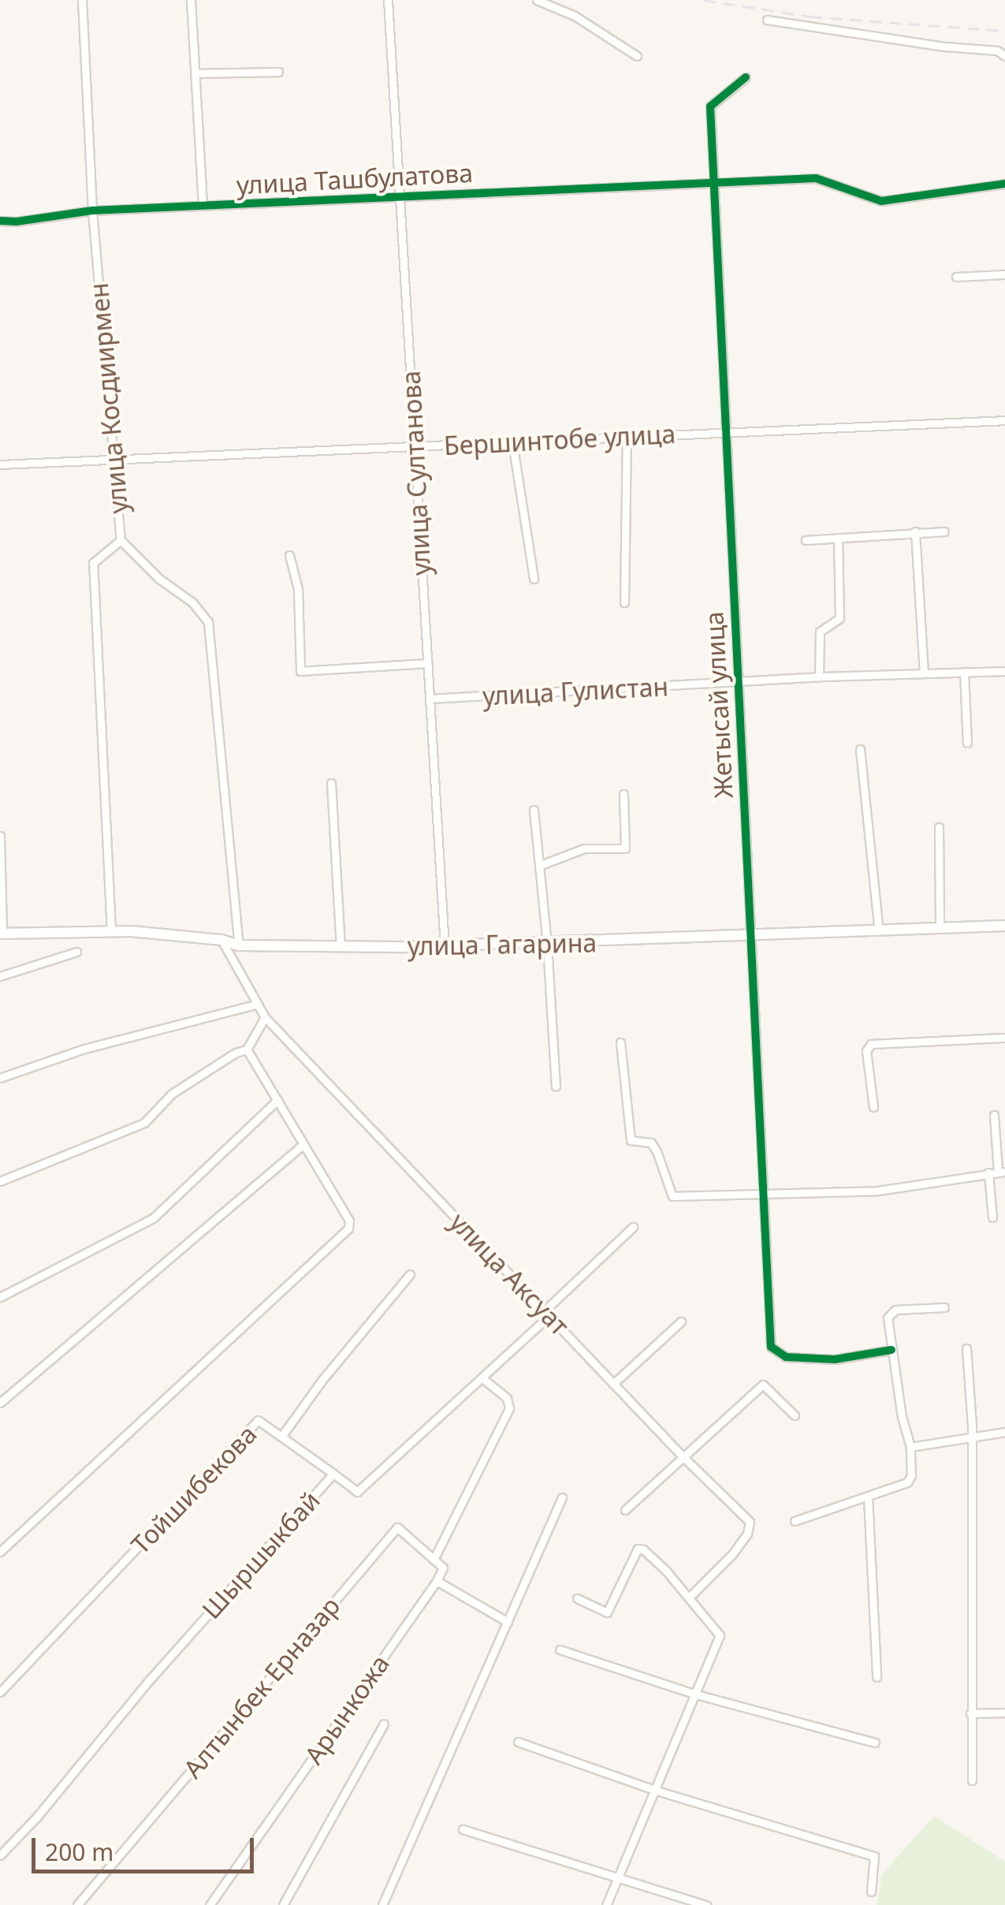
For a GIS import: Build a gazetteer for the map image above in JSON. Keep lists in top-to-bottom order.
{
  "streets": {
    "main road": ["улица Гагарина"],
    "street": [
      "улица Ташбулатова",
      "улица Косдиирмен",
      "Бершинтобе улица",
      "улица Султанова",
      "улица Гулистан",
      "Жетысай улица",
      "улица Аксуат",
      "Тойшибекова",
      "Шыршыкбай",
      "Алтынбек Ерназар",
      "Арынкожа"
    ]
  },
  "crossings": [
    ["улица Ташбулатова", "улица Косдиирмен"],
    ["улица Ташбулатова", "улица Султанова"],
    ["улица Ташбулатова", "Жетысай улица"],
    ["улица Косдиирмен", "Бершинтобе улица"],
    ["улица Косдиирмен", "улица Гагарина"],
    ["Бершинтобе улица", "улица Султанова"],
    ["Бершинтобе улица", "Жетысай улица"],
    ["улица Султанова", "улица Гулистан"],
    ["улица Султанова", "улица Гагарина"],
    ["улица Гулистан", "Жетысай улица"],
    ["Жетысай улица", "улица Гагарина"],
    ["улица Гагарина", "улица Аксуат"],
    ["улица Аксуат", "Шыршыкбай"]
  ],
  "scale_bar": "200 m"
}
